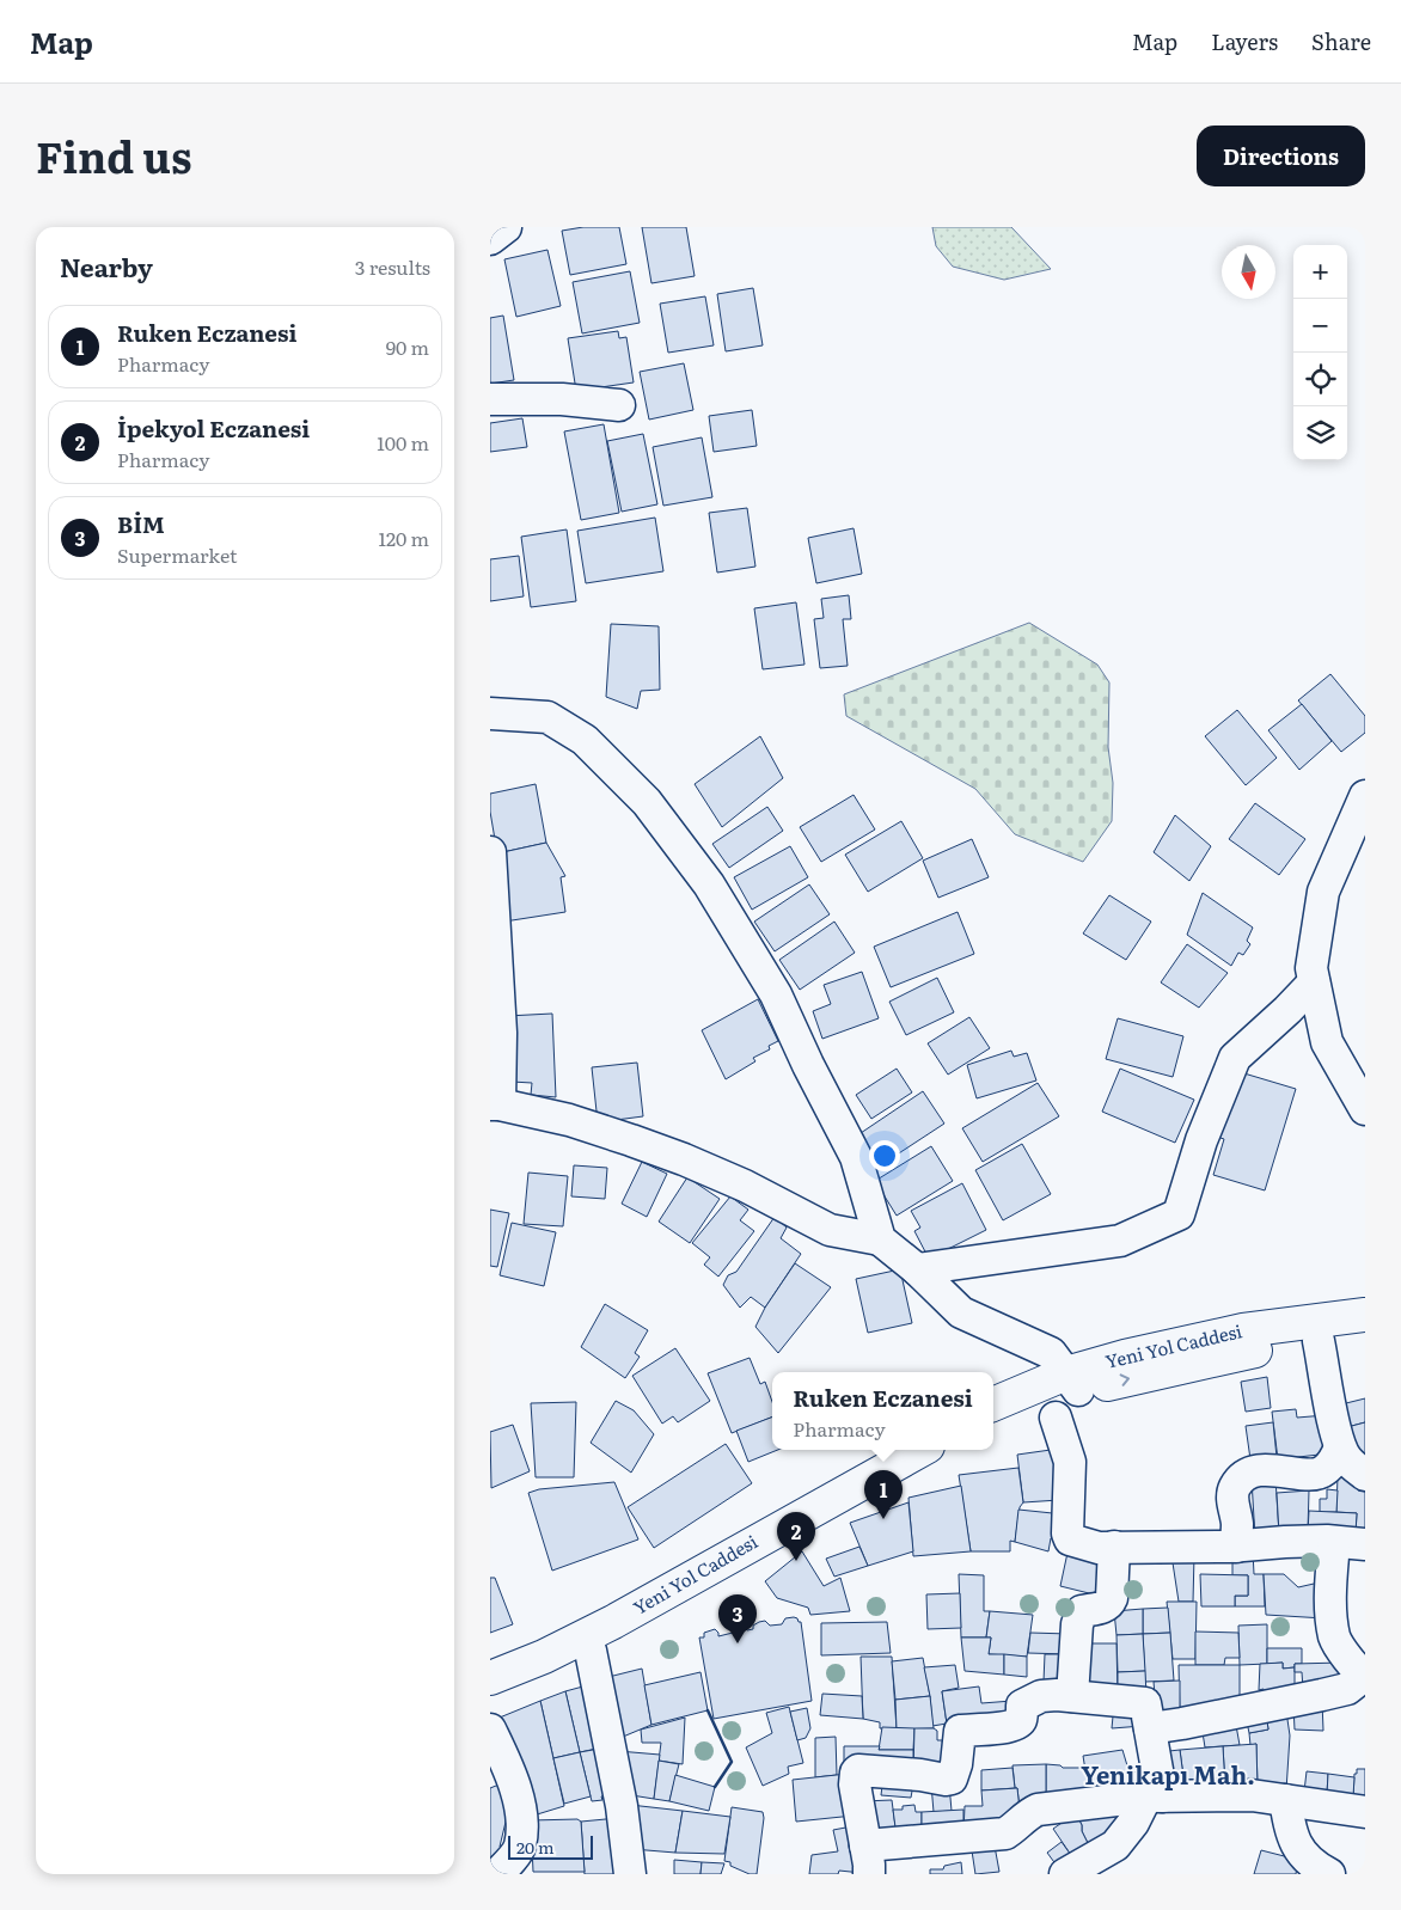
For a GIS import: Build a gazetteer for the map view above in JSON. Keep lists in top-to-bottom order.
{
  "streets": {
    "main road": ["Yeni Yol Caddesi"]
  },
  "districts": ["Yenikapı Mah."],
  "scale_bar": "20 m",
  "north": "bottom",
  "page": {
    "header": "Map",
    "nav": ["Map", "Layers", "Share"],
    "title": "Find us",
    "buttons": "Directions",
    "heading": ["Nearby", "3 results"],
    "map_buttons": ["+", "−"],
    "list": [
      {
        "mark": "1",
        "name": "Ruken Eczanesi",
        "note": "Pharmacy",
        "value": "90 m"
      },
      {
        "mark": "2",
        "name": "İpekyol Eczanesi",
        "note": "Pharmacy",
        "value": "100 m"
      },
      {
        "mark": "3",
        "name": "BİM",
        "note": "Supermarket",
        "value": "120 m"
      }
    ],
    "popup": ["Ruken Eczanesi", "Pharmacy"],
    "pins": ["1", "2", "3"],
    "scale": "20 m"
  }
}
